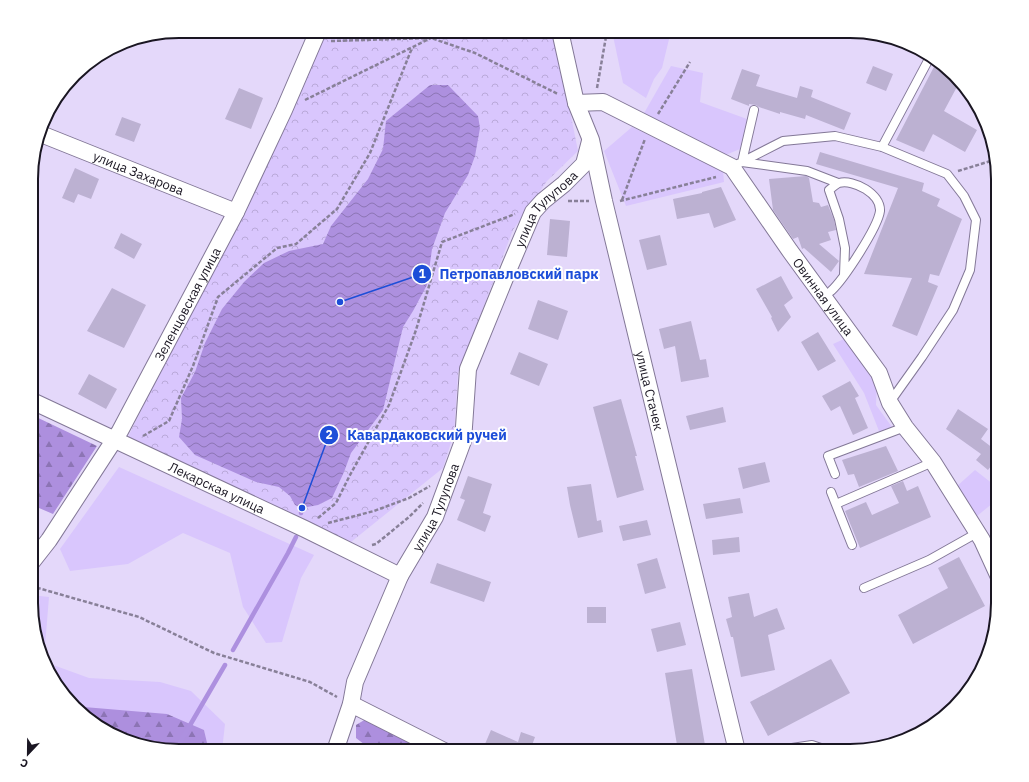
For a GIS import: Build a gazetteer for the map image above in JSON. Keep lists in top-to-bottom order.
{
  "streets": {
    "street": [
      "улица Захарова",
      "улица Тулупова",
      "Овинная улица",
      "Зеленцовская улица",
      "улица Стачек",
      "Лекарская улица"
    ]
  },
  "crossings": [
    ["улица Захарова", "Зеленцовская улица"],
    ["улица Тулупова", "улица Стачек"],
    ["улица Тулупова", "Лекарская улица"],
    ["Овинная улица", "улица Стачек"],
    ["Зеленцовская улица", "Лекарская улица"]
  ],
  "places": ["Петропавловский парк", "Кавардаковский ручей"],
  "north": "bottom"
}
